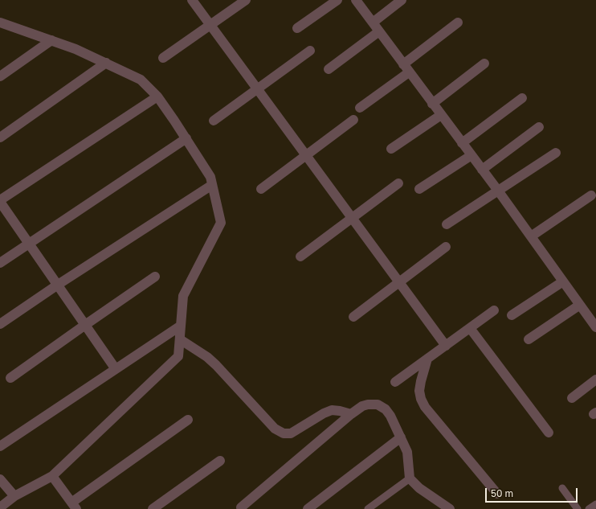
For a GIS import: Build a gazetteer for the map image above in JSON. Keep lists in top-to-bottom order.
{
  "scale_bar": "50 m"
}
